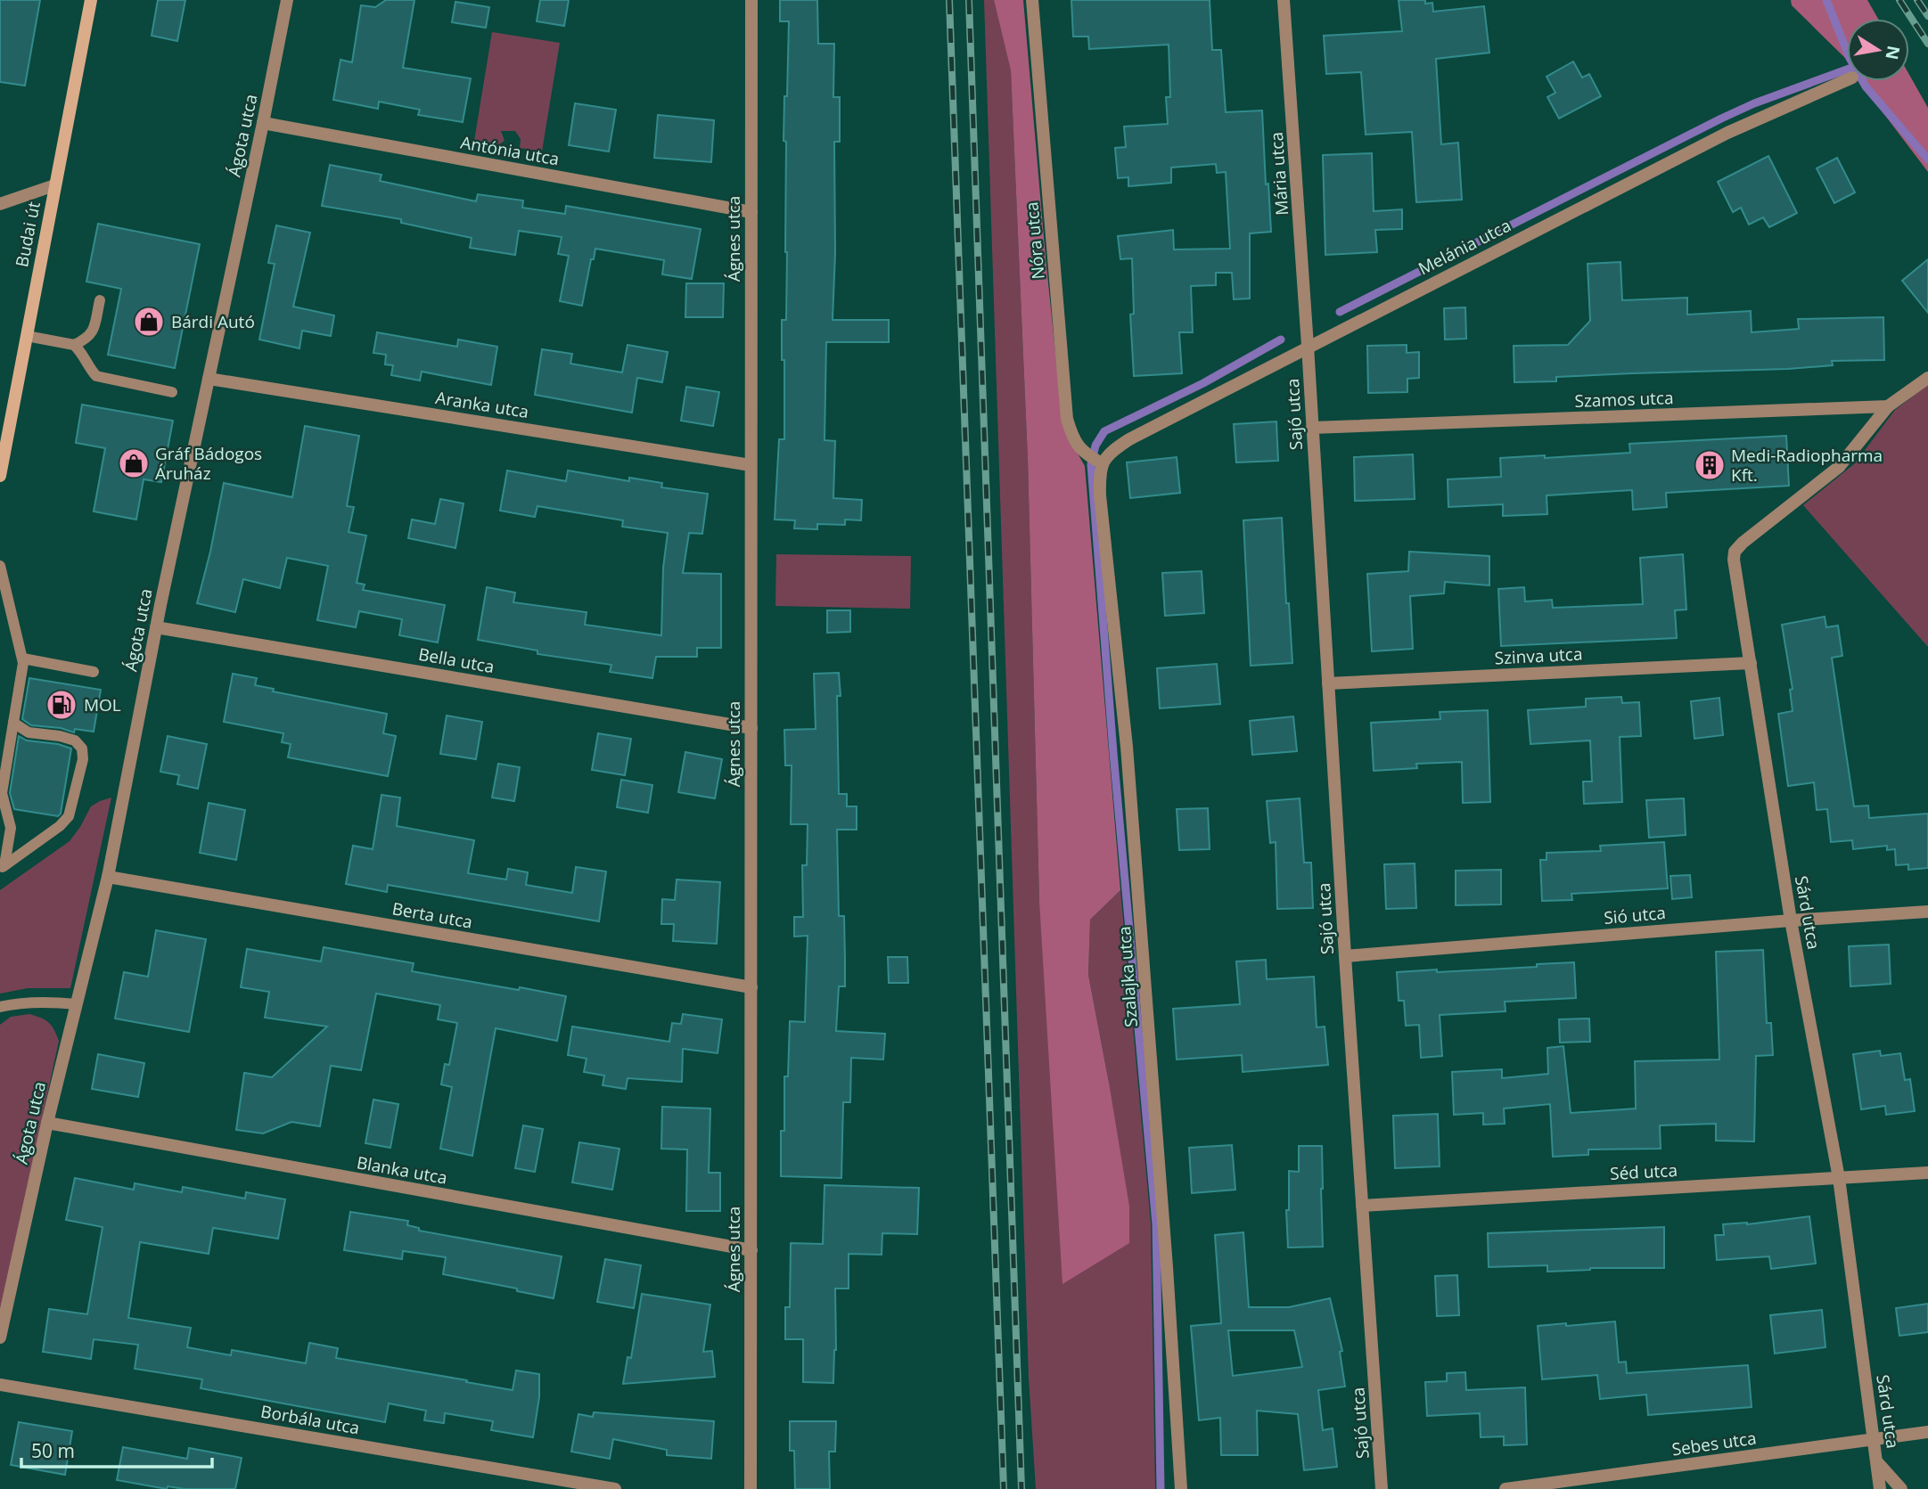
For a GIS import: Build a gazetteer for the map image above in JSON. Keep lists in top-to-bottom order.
{
  "streets": {
    "main road": ["Budai út"],
    "street": [
      "Ágota utca",
      "Antónia utca",
      "Mária utca",
      "Ágnes utca",
      "Nóra utca",
      "Melánia utca",
      "Szamos utca",
      "Aranka utca",
      "Sajó utca",
      "Szinva utca",
      "Bella utca",
      "Sárd utca",
      "Berta utca",
      "Sió utca",
      "Szalajka utca",
      "Blanka utca",
      "Séd utca",
      "Borbála utca",
      "Sebes utca"
    ]
  },
  "crossings": [
    ["Ágota utca", "Antónia utca"],
    ["Ágota utca", "Aranka utca"],
    ["Ágota utca", "Bella utca"],
    ["Ágota utca", "Berta utca"],
    ["Ágota utca", "Blanka utca"],
    ["Antónia utca", "Ágnes utca"],
    ["Mária utca", "Melánia utca"],
    ["Mária utca", "Sajó utca"],
    ["Ágnes utca", "Aranka utca"],
    ["Ágnes utca", "Bella utca"],
    ["Ágnes utca", "Berta utca"],
    ["Ágnes utca", "Blanka utca"],
    ["Nóra utca", "Melánia utca"],
    ["Nóra utca", "Szalajka utca"],
    ["Melánia utca", "Sajó utca"],
    ["Melánia utca", "Szalajka utca"],
    ["Szamos utca", "Sajó utca"],
    ["Szamos utca", "Sárd utca"],
    ["Sajó utca", "Szinva utca"],
    ["Sajó utca", "Sió utca"],
    ["Sajó utca", "Séd utca"],
    ["Szinva utca", "Sárd utca"],
    ["Sárd utca", "Sió utca"],
    ["Sárd utca", "Séd utca"],
    ["Sárd utca", "Sebes utca"]
  ],
  "places": {
    "shop": ["Bárdi Autó", "Gráf Bádogos Áruház"],
    "building": ["Medi-Radiopharma Kft."],
    "fuel station": ["MOL"]
  },
  "scale_bar": "50 m",
  "north": "right"
}
